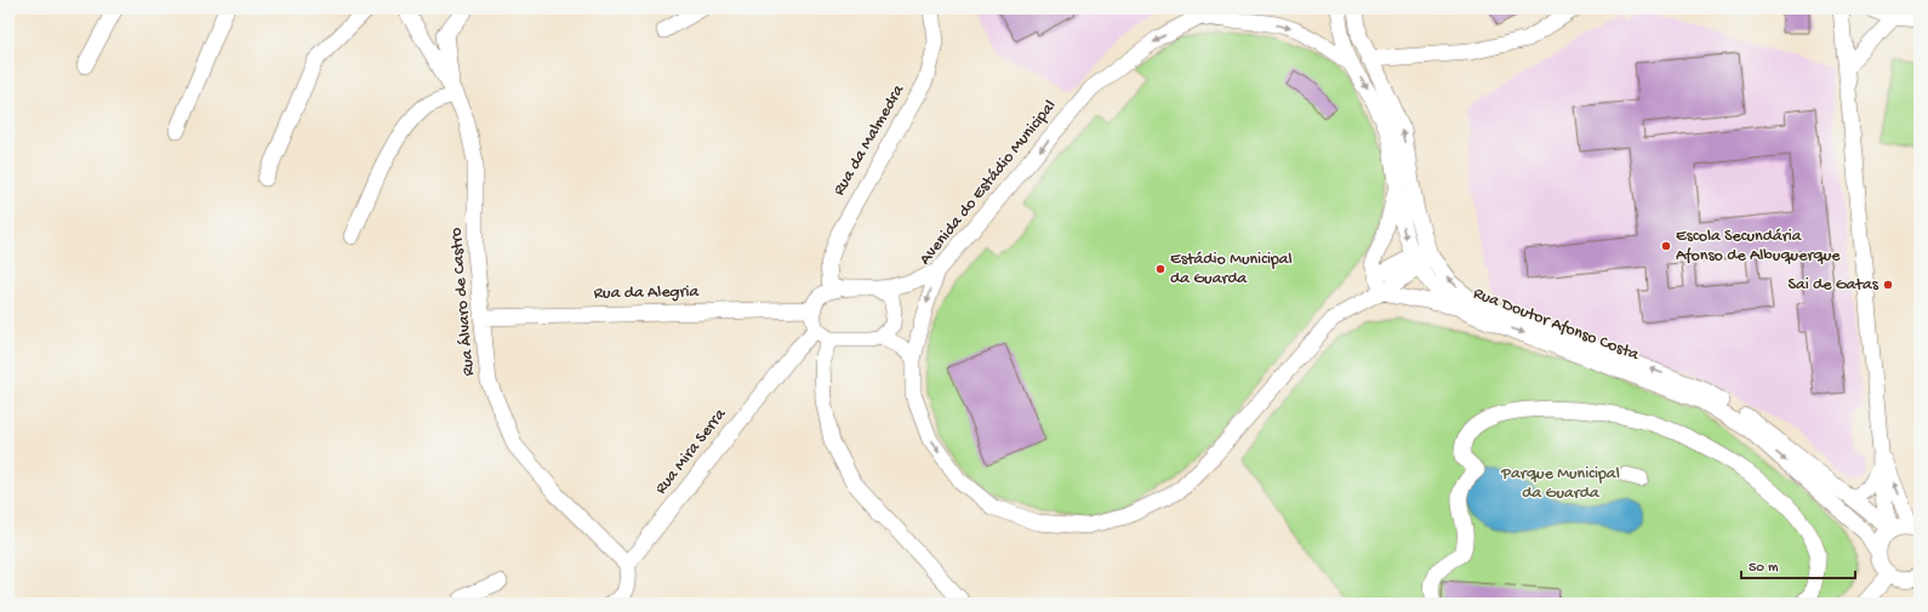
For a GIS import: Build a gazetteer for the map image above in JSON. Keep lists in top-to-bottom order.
{
  "streets": {
    "street": [
      "Rua da Malmedra",
      "Avenida do Estádio Municipal",
      "Rua da Alegria",
      "Rua Álvaro de Castro",
      "Rua Doutor Afonso Costa",
      "Rua Mira Serra"
    ]
  },
  "crossings": [
    ["Rua da Malmedra", "Rua da Alegria"],
    ["Rua da Malmedra", "Rua Mira Serra"],
    ["Avenida do Estádio Municipal", "Rua Doutor Afonso Costa"],
    ["Rua da Alegria", "Rua Álvaro de Castro"],
    ["Rua da Alegria", "Rua Mira Serra"],
    ["Rua Álvaro de Castro", "Rua Mira Serra"]
  ],
  "parks": ["Parque Municipal da Guarda"],
  "places": ["Escola Secundária Afonso de Albuquerque", "Estádio Municipal da Guarda", "Sai de Gatas"],
  "scale_bar": "50 m"
}
